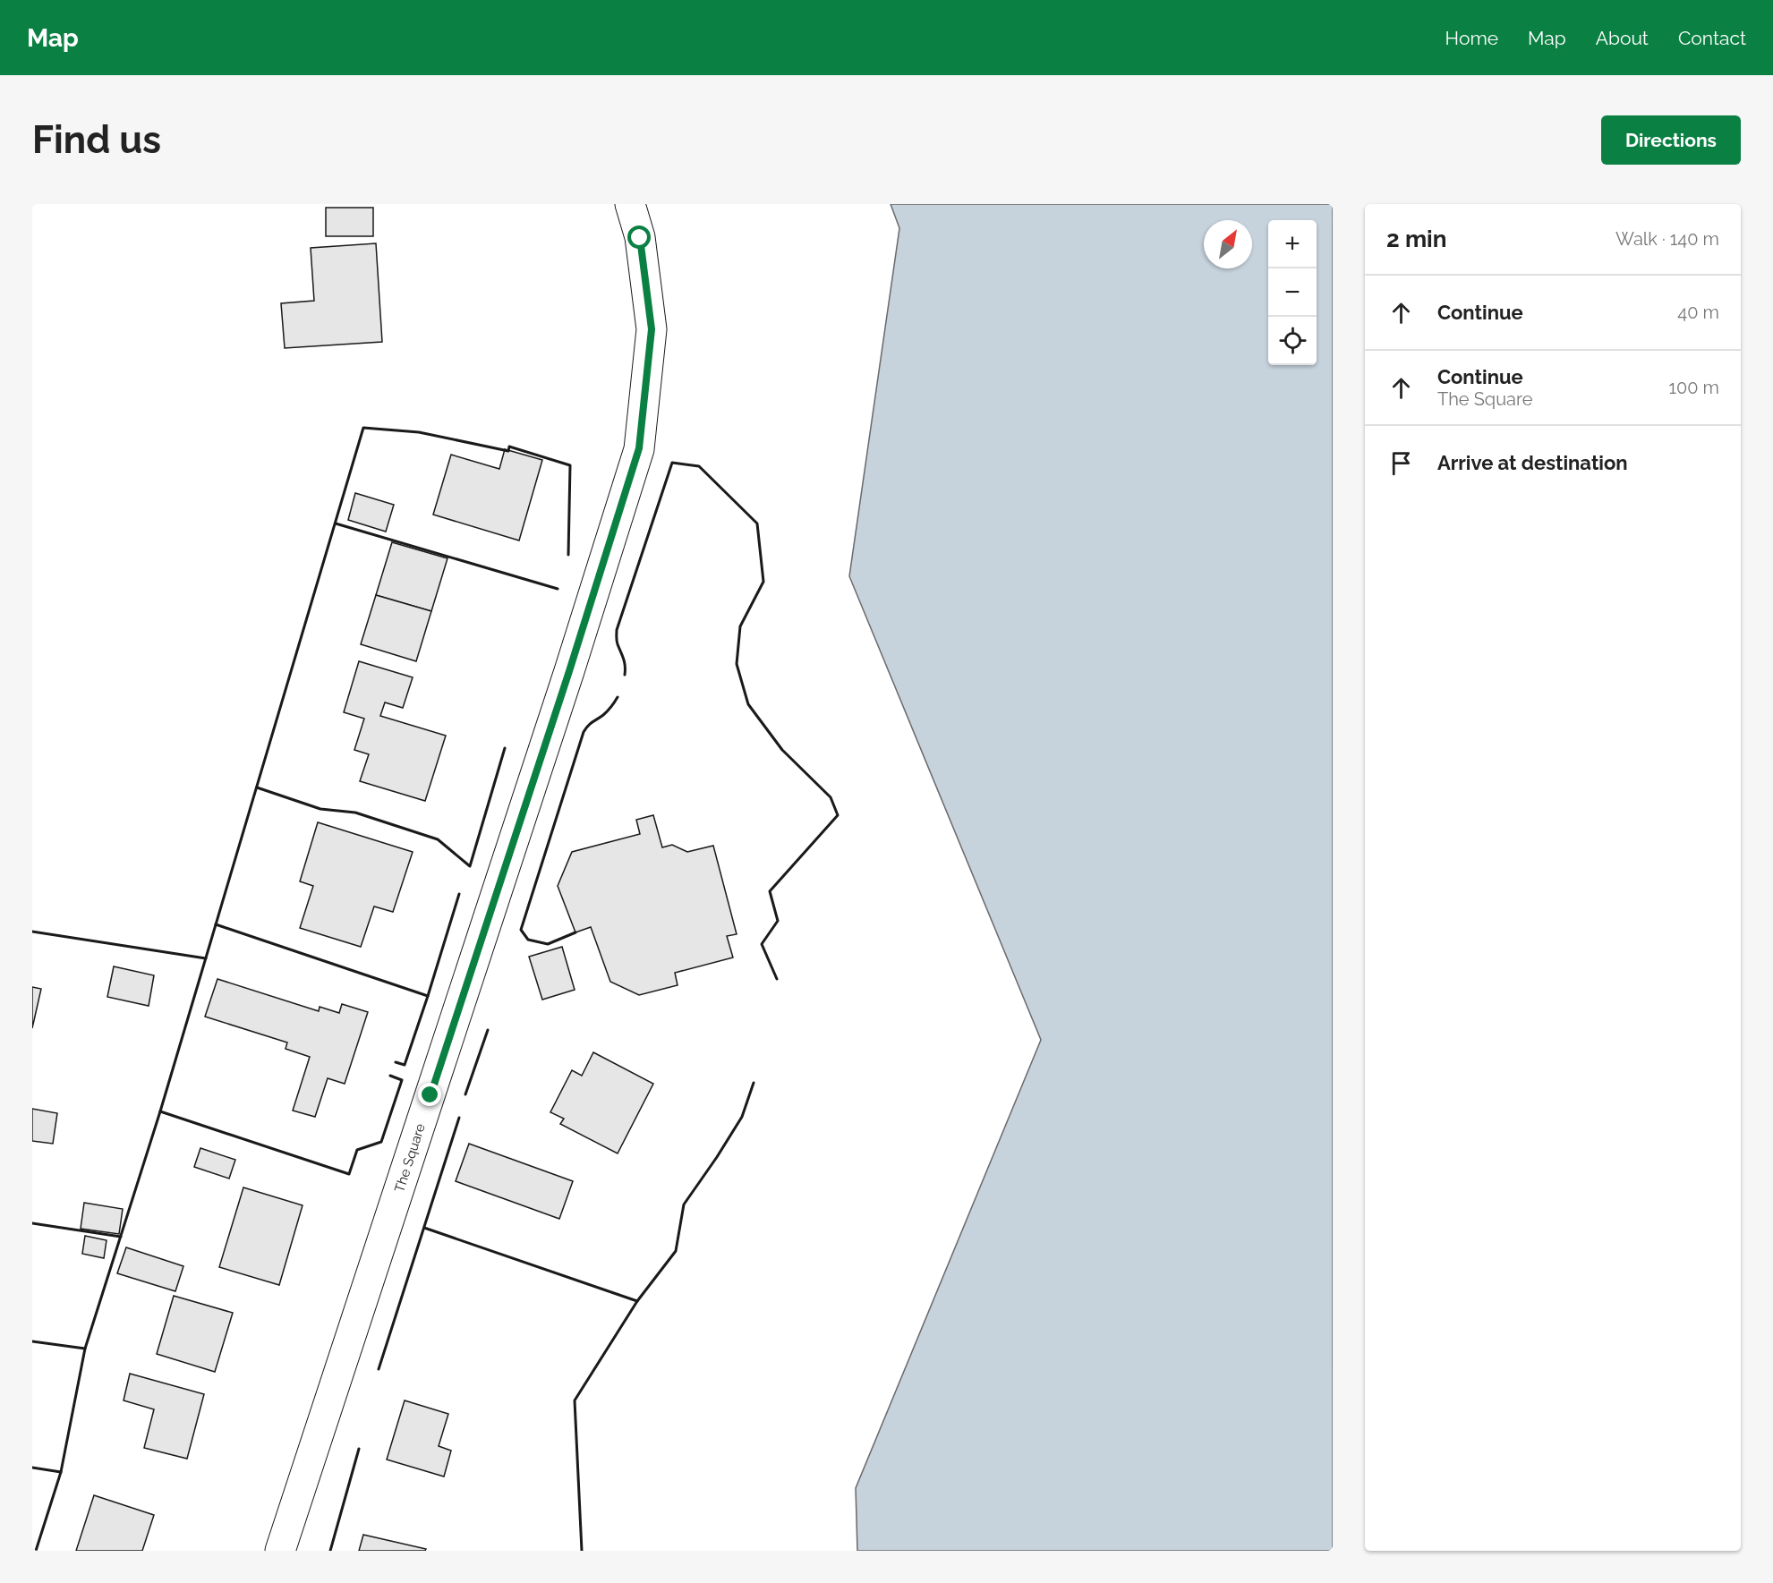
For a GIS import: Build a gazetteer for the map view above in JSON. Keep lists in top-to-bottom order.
{
  "streets": {
    "main road": ["The Square"]
  },
  "north": "top right",
  "page": {
    "header": "Map",
    "nav": [
      "Home",
      "Map",
      "About",
      "Contact"
    ],
    "buttons": "Directions",
    "title": "Find us",
    "heading": ["2 min", "Walk · 140 m"],
    "map_buttons": ["+", "−"],
    "list": [
      ["Continue", "40 m"],
      ["Continue", "The Square", "100 m"],
      "Arrive at destination"
    ]
  }
}
